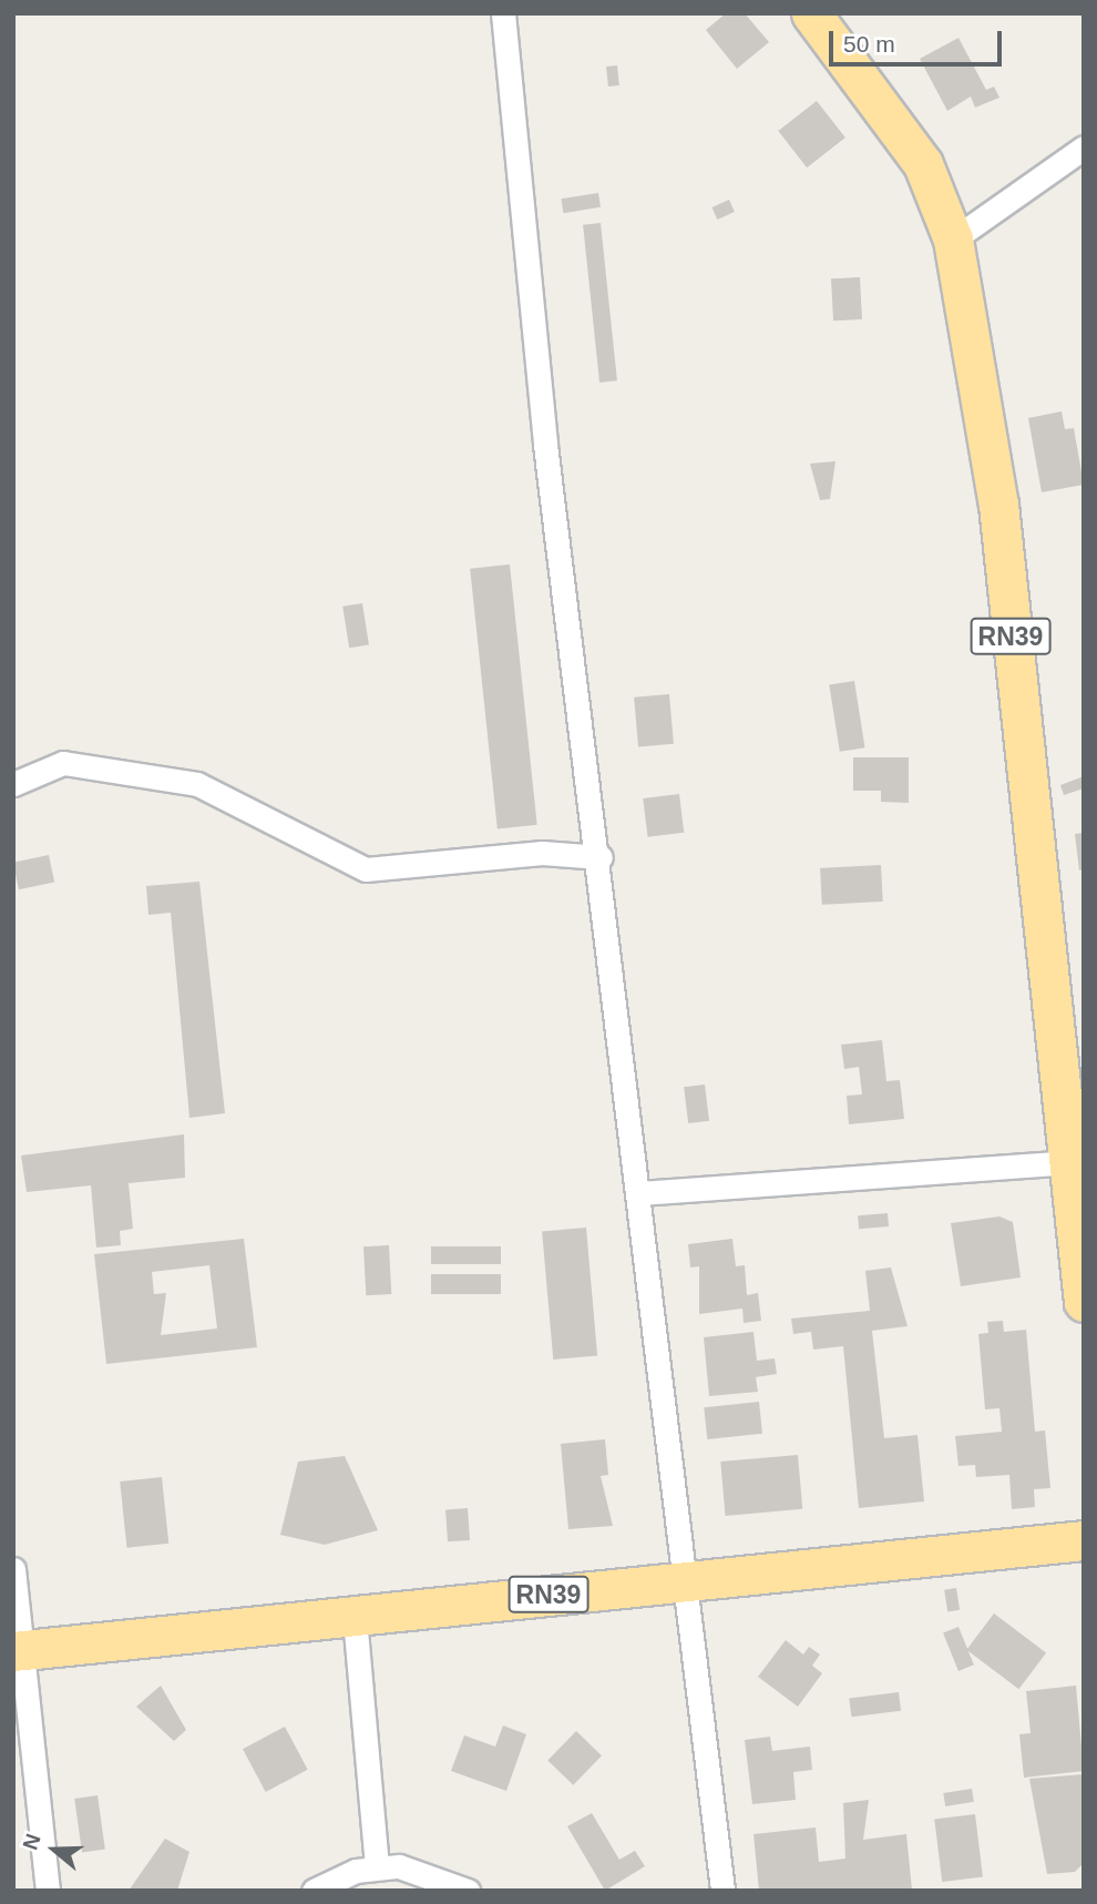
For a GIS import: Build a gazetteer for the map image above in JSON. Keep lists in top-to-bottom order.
{
  "streets": {
    "highway": ["RN39"]
  },
  "scale_bar": "50 m",
  "north": "left"
}
